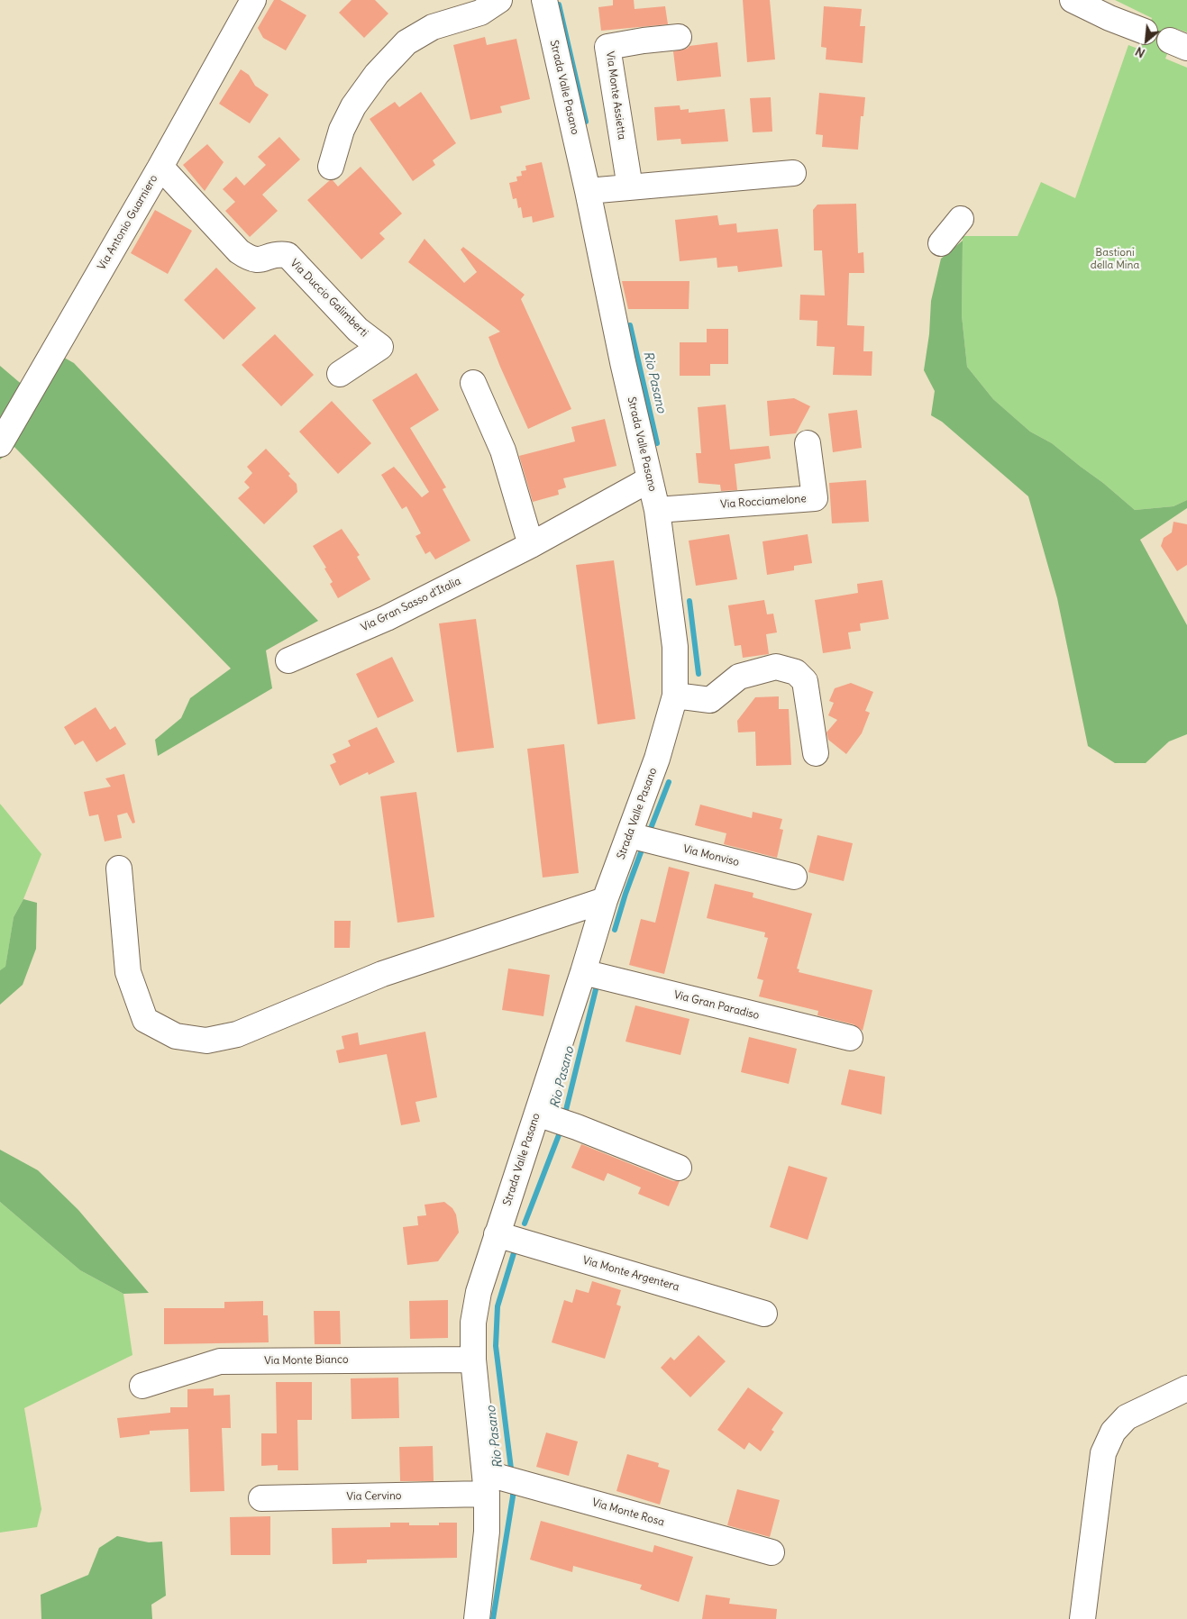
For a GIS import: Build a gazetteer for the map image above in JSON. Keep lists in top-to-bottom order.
{
  "streets": {
    "street": [
      "Strada Valle Pasano",
      "Via Monte Assietta",
      "Via Antonio Guarniero",
      "Via Duccio Galimberti",
      "Via Rocciamelone",
      "Via Gran Sasso d'Italia",
      "Via Monviso",
      "Via Gran Paradiso",
      "Via Monte Argentera",
      "Via Monte Bianco",
      "Via Cervino",
      "Via Monte Rosa"
    ]
  },
  "crossings": [
    ["Strada Valle Pasano", "Via Rocciamelone"],
    ["Strada Valle Pasano", "Via Gran Sasso d'Italia"],
    ["Strada Valle Pasano", "Via Monviso"],
    ["Strada Valle Pasano", "Via Gran Paradiso"],
    ["Strada Valle Pasano", "Via Monte Argentera"],
    ["Strada Valle Pasano", "Via Monte Bianco"],
    ["Strada Valle Pasano", "Via Cervino"],
    ["Strada Valle Pasano", "Via Monte Rosa"],
    ["Via Antonio Guarniero", "Via Duccio Galimberti"],
    ["Via Cervino", "Via Monte Rosa"]
  ],
  "water": ["Rio Pasano"],
  "parks": ["Bastioni della Mina"],
  "north": "bottom left"
}
